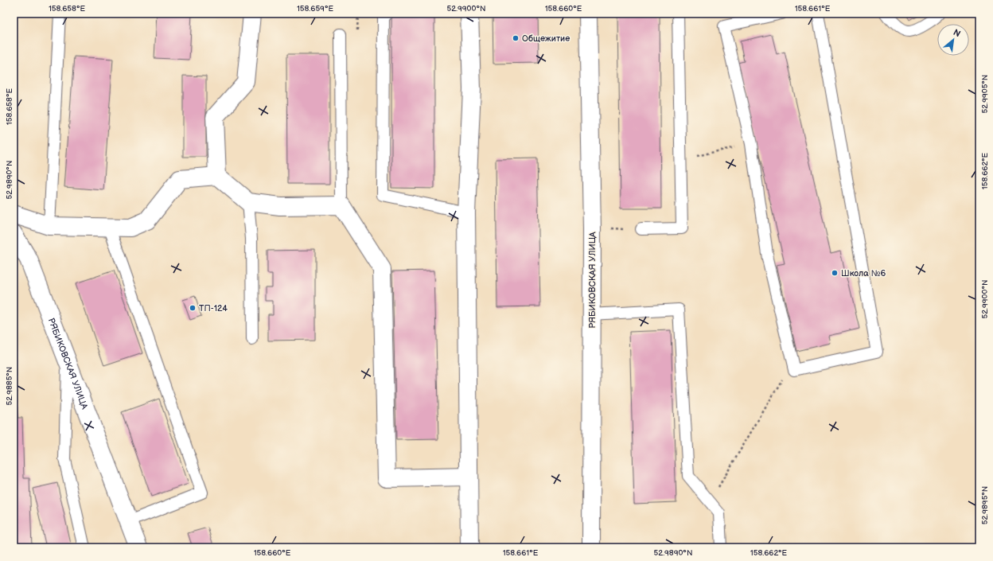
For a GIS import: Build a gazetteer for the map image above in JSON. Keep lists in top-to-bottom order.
{
  "streets": {
    "street": ["РЯБИКОВСКАЯ УЛИЦА"]
  },
  "places": ["Общежитие", "Школа №6", "ТП-124"],
  "north": "top right",
  "coordinates": [
    "158.658°E",
    "158.659°E",
    "52.9900°N",
    "158.660°E",
    "158.661°E",
    "52.9905°N",
    "158.662°E",
    "52.9890°N",
    "52.9885°N",
    "52.9895°N"
  ]
}
